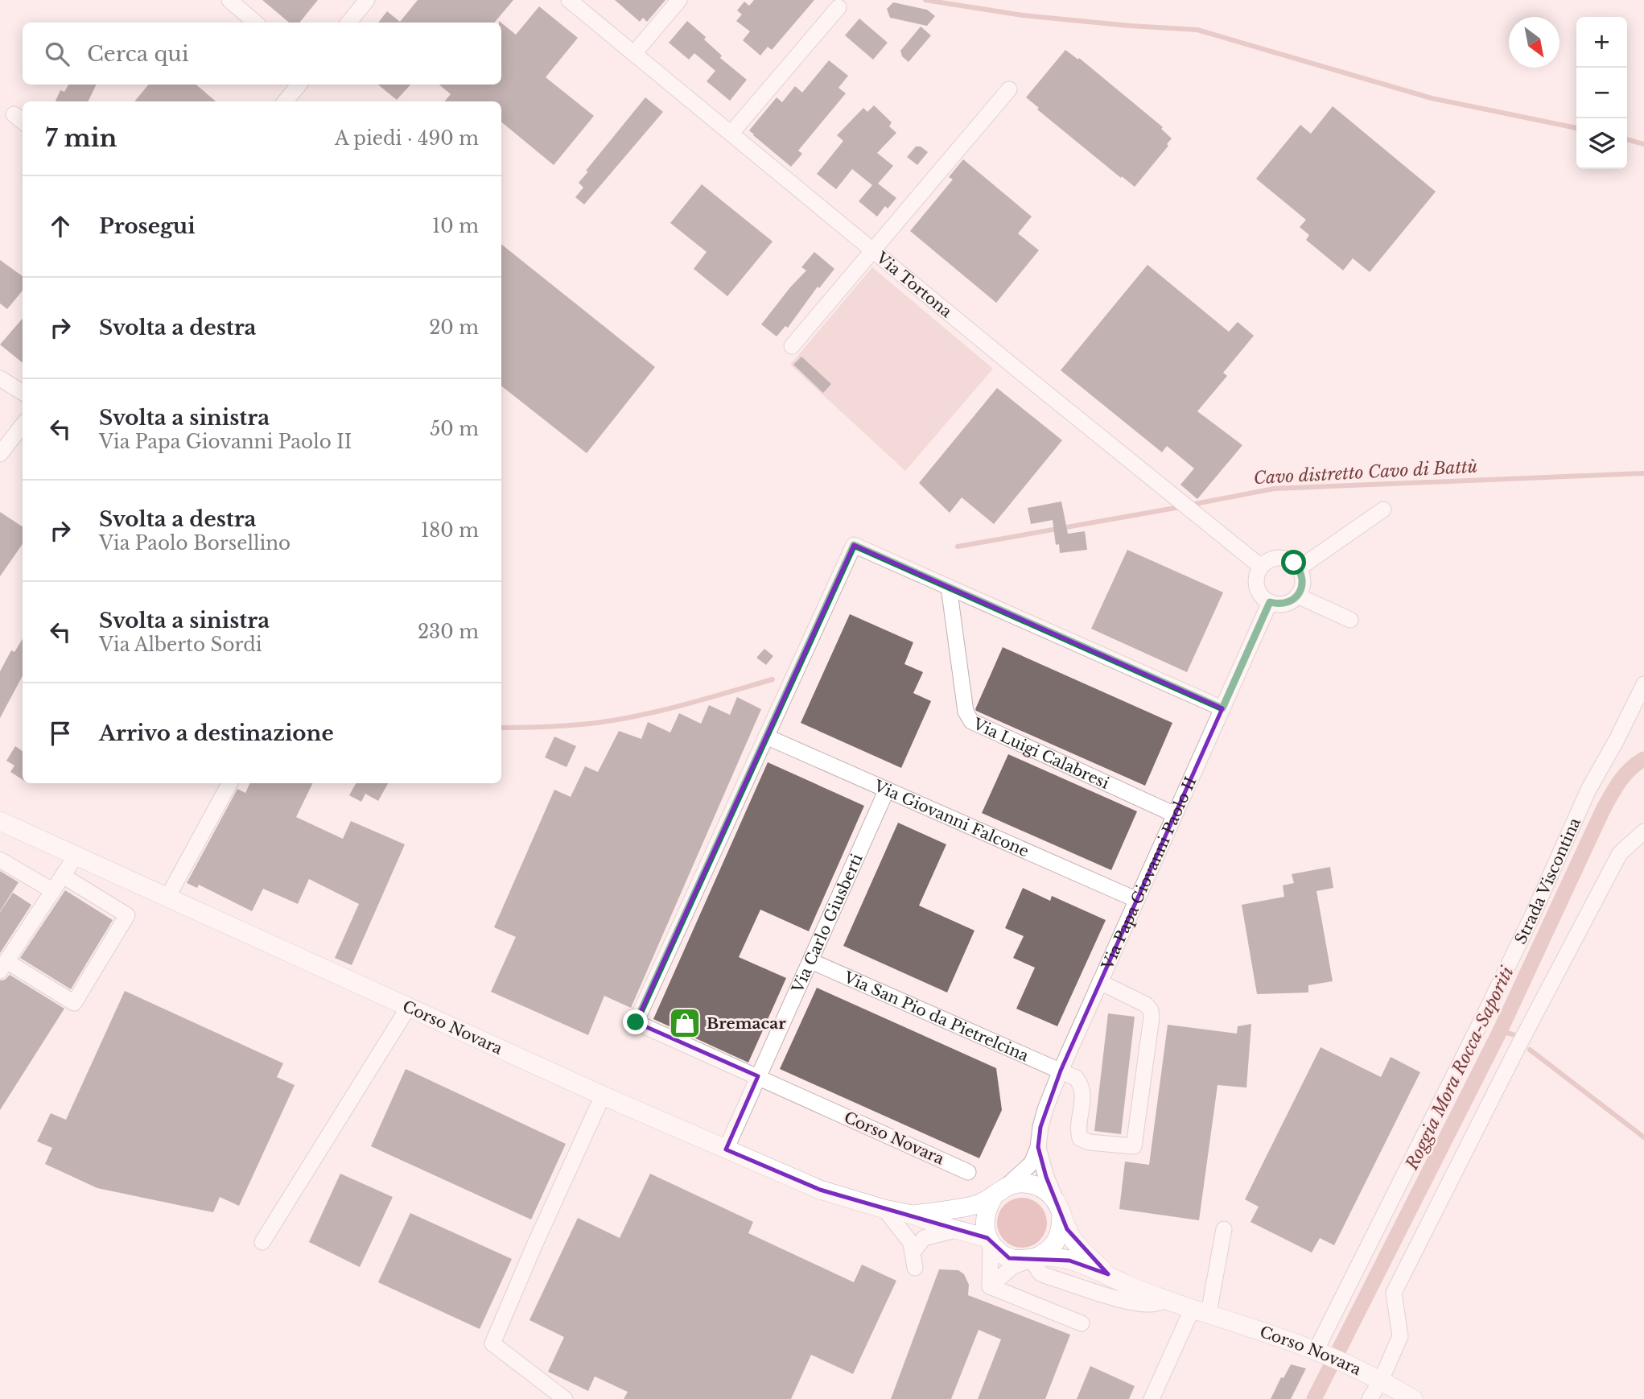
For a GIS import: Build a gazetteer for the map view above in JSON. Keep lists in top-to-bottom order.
{
  "streets": {
    "main road": ["Corso Novara"],
    "street": [
      "Via Tortona",
      "Via Luigi Calabresi",
      "Via Giovanni Falcone",
      "Via Papa Giovanni Paolo II",
      "Strada Viscontina",
      "Via Carlo Giusberti",
      "Via San Pio da Pietrelcina"
    ]
  },
  "crossings": [
    ["Via Tortona", "Via Papa Giovanni Paolo II"],
    ["Via Luigi Calabresi", "Via Papa Giovanni Paolo II"],
    ["Via Giovanni Falcone", "Via Papa Giovanni Paolo II"],
    ["Via Giovanni Falcone", "Via Carlo Giusberti"],
    ["Via Giovanni Falcone", "Corso Novara"],
    ["Via Papa Giovanni Paolo II", "Via San Pio da Pietrelcina"],
    ["Via Papa Giovanni Paolo II", "Corso Novara"],
    ["Strada Viscontina", "Corso Novara"],
    ["Via Carlo Giusberti", "Via San Pio da Pietrelcina"],
    ["Via Carlo Giusberti", "Corso Novara"]
  ],
  "water": ["Cavo distretto Cavo di Battù", "Roggia Mora Rocca-Saporiti"],
  "places": {
    "shop": ["Bremacar"]
  },
  "north": "bottom right",
  "page": {
    "map_buttons": ["+", "−"],
    "search": "Cerca qui",
    "heading": ["7 min", "A piedi · 490 m"],
    "list": [
      ["Prosegui", "10 m"],
      ["Svolta a destra", "20 m"],
      ["Svolta a sinistra", "Via Papa Giovanni Paolo II", "50 m"],
      ["Svolta a destra", "Via Paolo Borsellino", "180 m"],
      ["Svolta a sinistra", "Via Alberto Sordi", "230 m"],
      "Arrivo a destinazione"
    ]
  }
}
